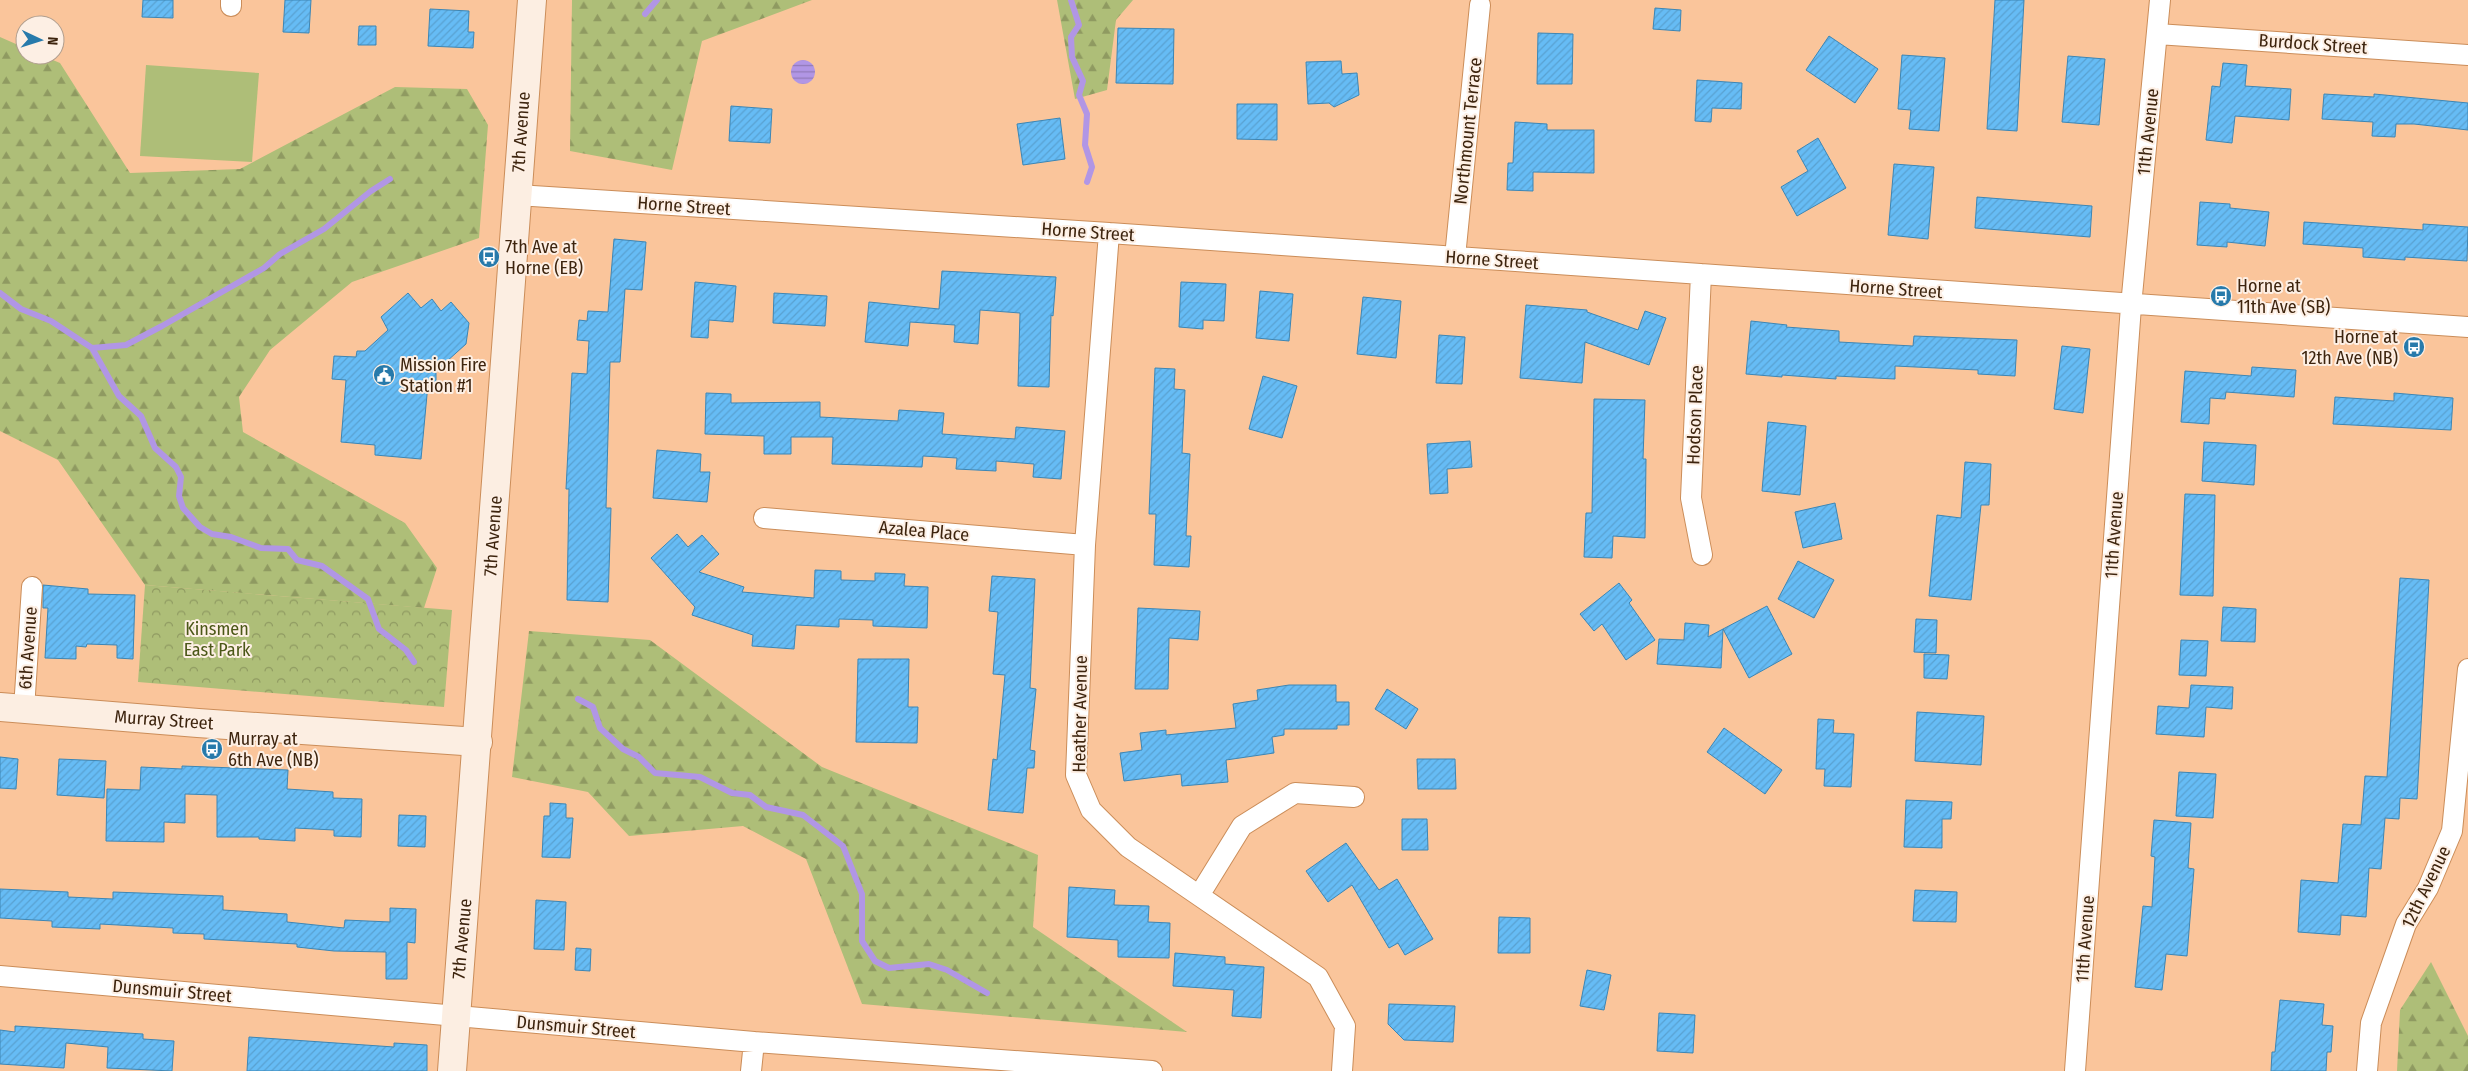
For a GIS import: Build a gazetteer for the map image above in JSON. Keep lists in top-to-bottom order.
{
  "streets": {
    "street": [
      "Burdock Street",
      "Northmount Terrace",
      "7th Avenue",
      "11th Avenue",
      "Horne Street",
      "Hodson Place",
      "Azalea Place",
      "6th Avenue",
      "Heather Avenue",
      "Murray Street",
      "12th Avenue",
      "Dunsmuir Street"
    ]
  },
  "crossings": [
    ["Burdock Street", "11th Avenue"],
    ["Northmount Terrace", "Horne Street"],
    ["7th Avenue", "Horne Street"],
    ["7th Avenue", "Murray Street"],
    ["7th Avenue", "Dunsmuir Street"],
    ["11th Avenue", "Horne Street"],
    ["Horne Street", "Hodson Place"],
    ["Horne Street", "Heather Avenue"],
    ["Azalea Place", "Heather Avenue"],
    ["6th Avenue", "Murray Street"]
  ],
  "parks": ["Kinsmen East Park"],
  "places": {
    "bus stop": [
      "7th Ave at Horne (EB)",
      "Horne at 11th Ave (SB)",
      "Horne at 12th Ave (NB)",
      "Murray at 6th Ave (NB)"
    ],
    "public building": ["Mission Fire Station #1"]
  },
  "north": "right"
}
